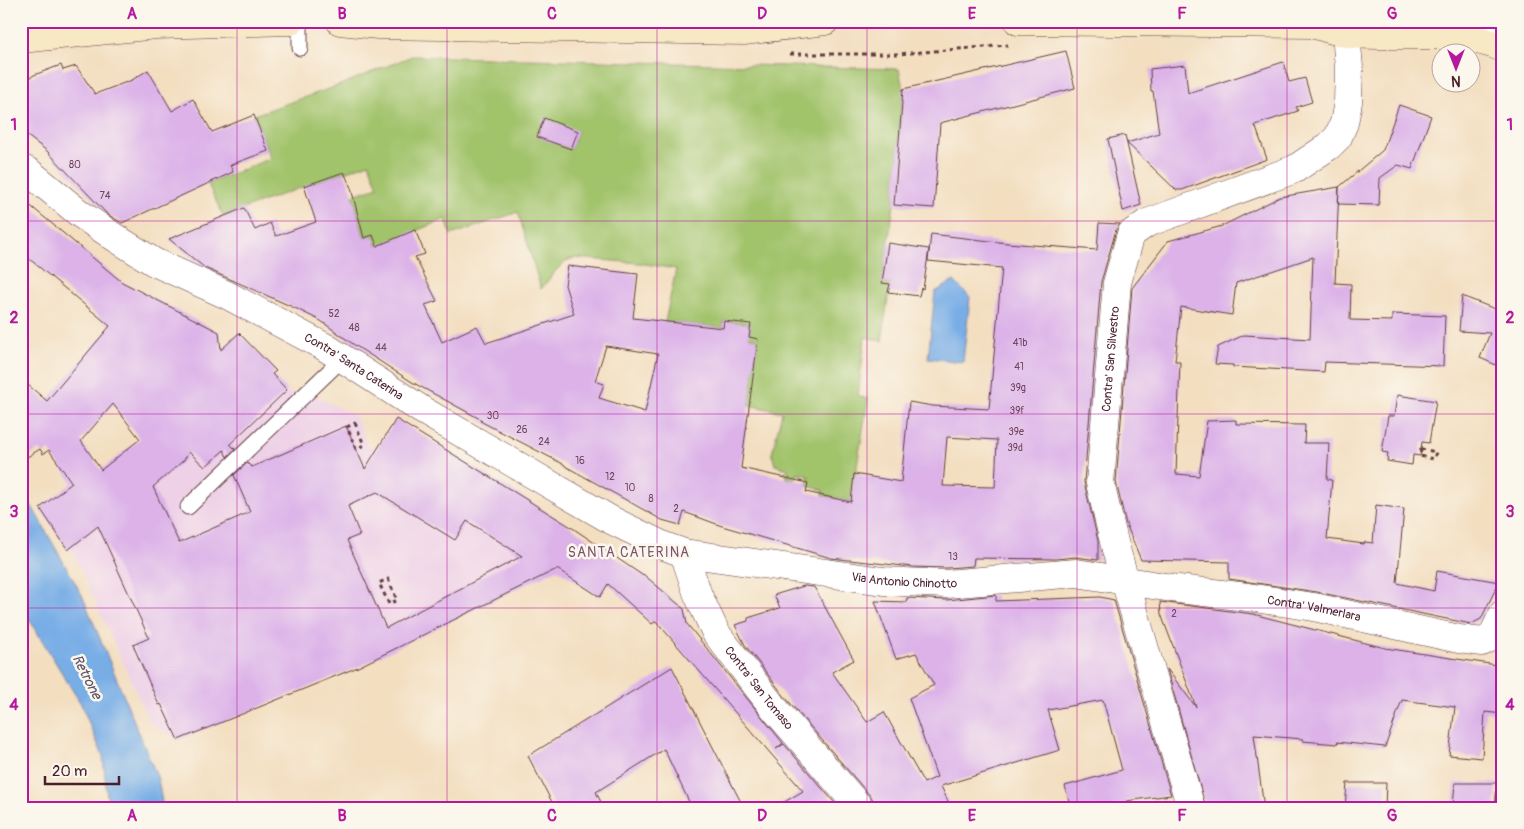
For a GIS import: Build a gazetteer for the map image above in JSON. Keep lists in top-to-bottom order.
{
  "streets": {
    "street": [
      "Contra' San Silvestro",
      "Contra' Santa Caterina",
      "Via Antonio Chinotto",
      "Contra' Valmerlara",
      "Contra' San Tomaso"
    ]
  },
  "crossings": [
    ["Contra' San Silvestro", "Via Antonio Chinotto"],
    ["Contra' San Silvestro", "Contra' Valmerlara"],
    ["Contra' Santa Caterina", "Via Antonio Chinotto"],
    ["Contra' Santa Caterina", "Contra' San Tomaso"],
    ["Via Antonio Chinotto", "Contra' Valmerlara"],
    ["Via Antonio Chinotto", "Contra' San Tomaso"]
  ],
  "districts": ["SANTA CATERINA"],
  "water": ["Retrone"],
  "house_numbers": [
    "80",
    "74",
    "52",
    "48",
    "41b",
    "44",
    "41",
    "39g",
    "39f",
    "30",
    "26",
    "39e",
    "24",
    "39d",
    "16",
    "12",
    "10",
    "8",
    "2",
    "13",
    "2"
  ],
  "scale_bar": "20 m",
  "north": "bottom",
  "grid": {
    "columns": [
      "A",
      "B",
      "C",
      "D",
      "E",
      "F",
      "G"
    ],
    "rows": [
      "1",
      "2",
      "3",
      "4"
    ]
  }
}
